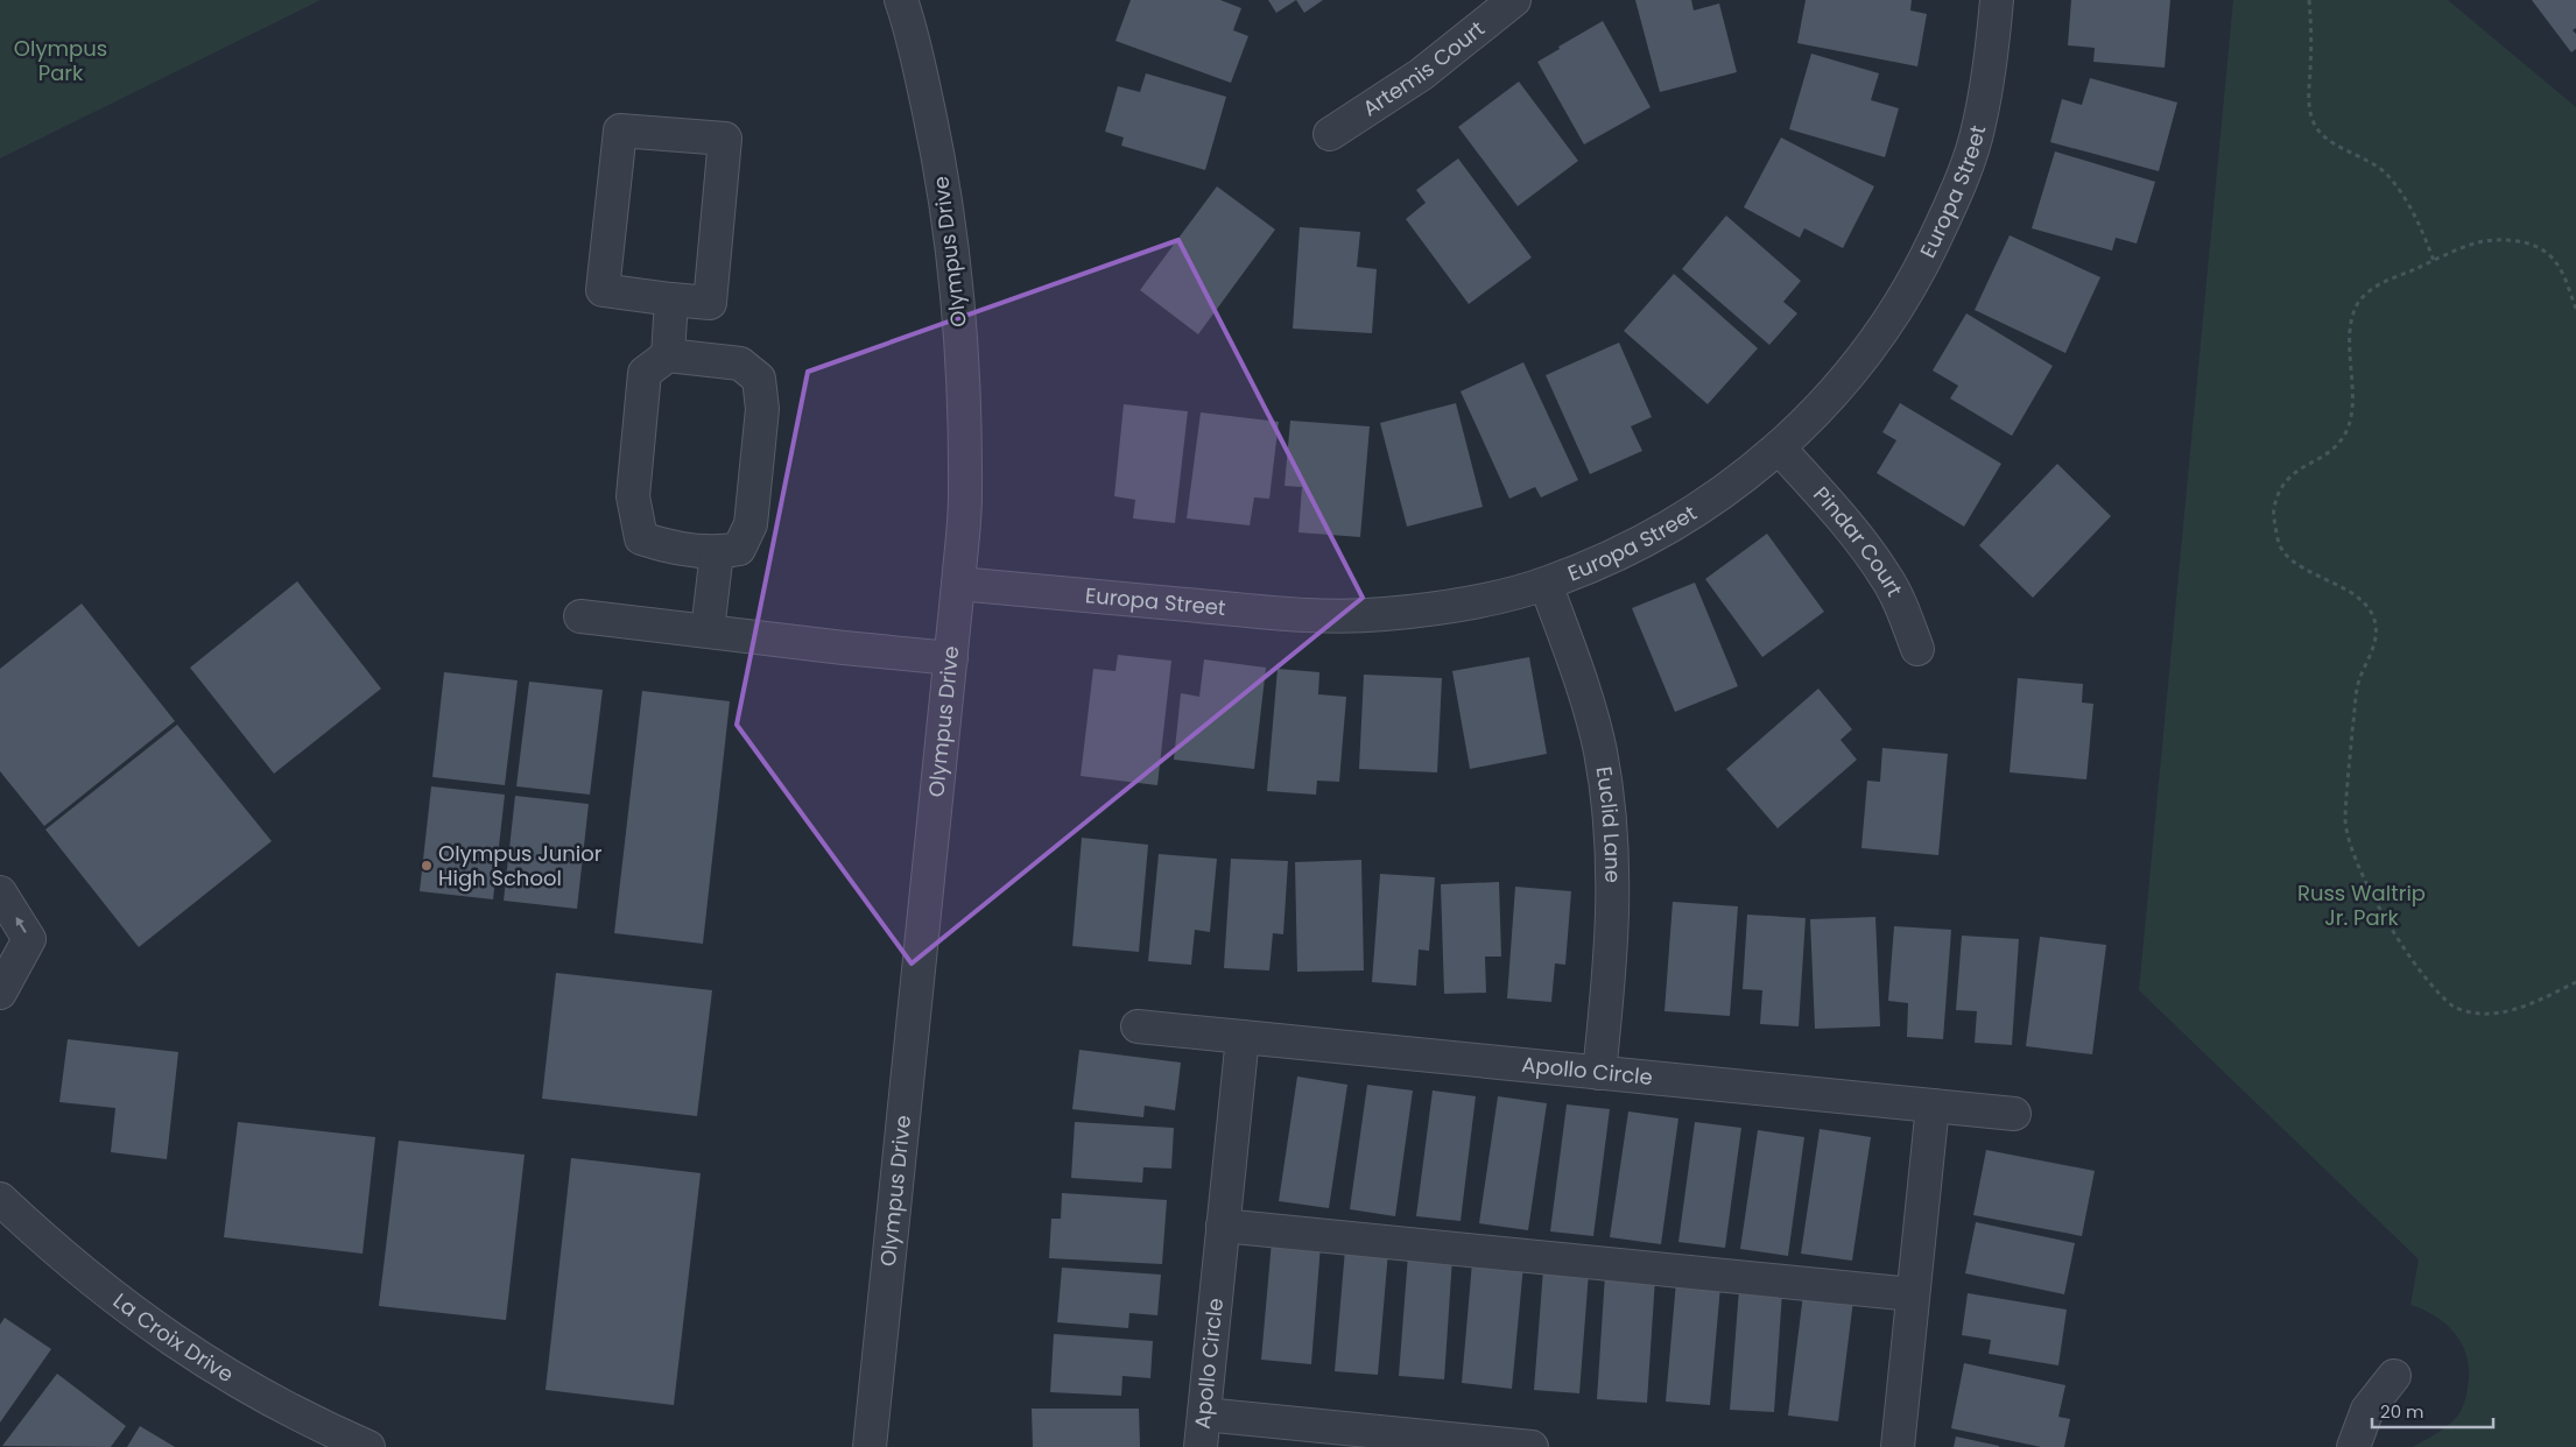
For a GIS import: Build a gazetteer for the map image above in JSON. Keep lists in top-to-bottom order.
{
  "streets": {
    "street": [
      "Artemis Court",
      "Europa Street",
      "Olympus Drive",
      "Pindar Court",
      "Euclid Lane",
      "Apollo Circle",
      "La Croix Drive"
    ]
  },
  "crossings": [
    ["Europa Street", "Olympus Drive"],
    ["Europa Street", "Pindar Court"],
    ["Europa Street", "Euclid Lane"],
    ["Euclid Lane", "Apollo Circle"]
  ],
  "parks": ["Olympus Park", "Russ Waltrip Jr. Park"],
  "places": ["Olympus Junior High School"],
  "scale_bar": "20 m"
}
